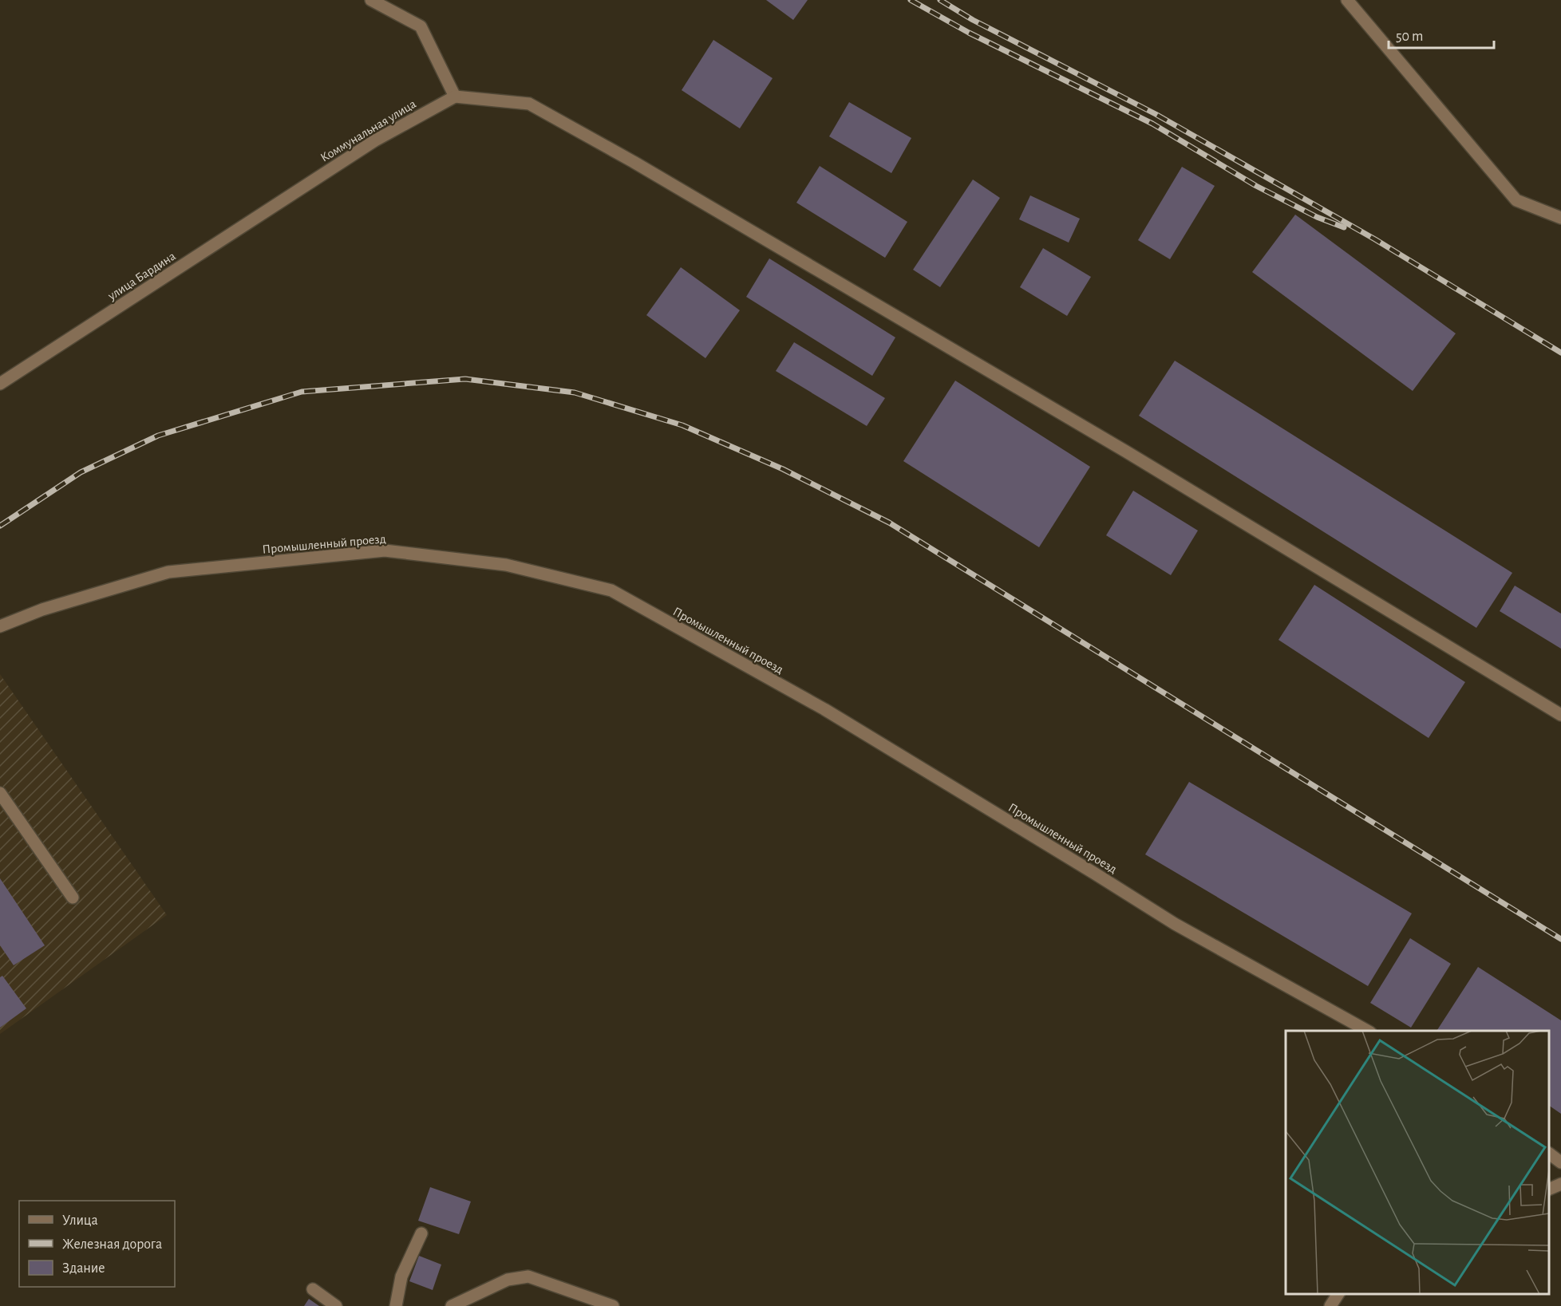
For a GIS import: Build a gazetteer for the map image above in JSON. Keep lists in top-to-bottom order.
{
  "streets": {
    "street": ["Коммунальная улица", "улица Бардина", "Промышленный проезд"]
  },
  "crossings": [
    ["Коммунальная улица", "улица Бардина"]
  ],
  "legend": ["Улица", "Железная дорога", "Здание"],
  "scale_bar": "50 m"
}
